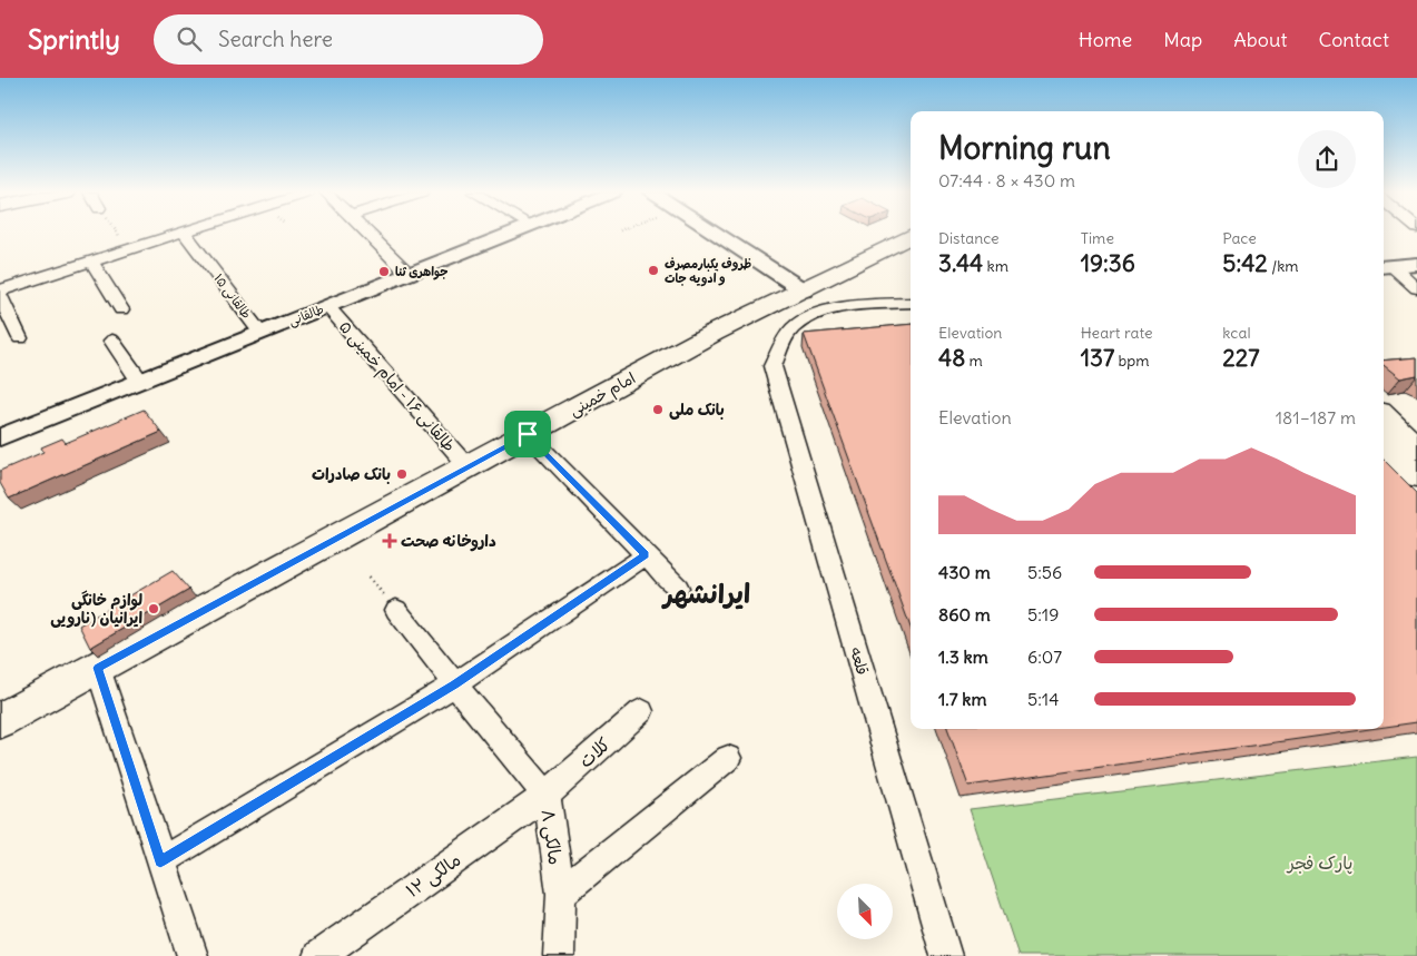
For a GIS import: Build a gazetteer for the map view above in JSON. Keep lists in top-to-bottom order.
{
  "streets": {
    "main road": ["امام خمینی"],
    "street": [
      "طالقانی ۱۵",
      "طالقانی",
      "طالقانی ۱۶ - امام خمینی ۵",
      "قلعه",
      "کلات",
      "مالکی ۸",
      "مالکی ۱۲"
    ]
  },
  "crossings": [
    ["طالقانی ۱۵", "طالقانی"],
    ["طالقانی", "طالقانی ۱۶ - امام خمینی ۵"],
    ["طالقانی ۱۶ - امام خمینی ۵", "امام خمینی"],
    ["کلات", "مالکی ۸"],
    ["کلات", "مالکی ۱۲"],
    ["مالکی ۸", "مالکی ۱۲"]
  ],
  "districts": ["ایرانشهر"],
  "parks": ["پارک فجر"],
  "places": {
    "other": [
      "ظروف یکبارمصرف و ادویه جات",
      "جواهری ثنا",
      "بانک ملی",
      "بانک صادرات",
      "لوازم خانگی ایرانیان (نارویی"
    ],
    "health": ["داروخانه صحت"]
  },
  "north": "bottom right",
  "page": {
    "header": "Sprintly",
    "search": "Search here",
    "nav": [
      "Home",
      "Map",
      "About",
      "Contact"
    ],
    "heading": ["Morning run", "07:44 · 8 × 430 m"],
    "stats": [
      ["Distance", "3.44 km"],
      ["Time", "19:36"],
      ["Pace", "5:42 /km"],
      ["Elevation", "48 m"],
      ["Heart rate", "137 bpm"],
      ["kcal", "227"]
    ],
    "chart": ["Elevation", "181–187 m"],
    "list": [
      {
        "name": "430 m",
        "note": "5:56"
      },
      {
        "name": "860 m",
        "note": "5:19"
      },
      {
        "name": "1.3 km",
        "note": "6:07"
      },
      {
        "name": "1.7 km",
        "note": "5:14"
      }
    ]
  }
}
